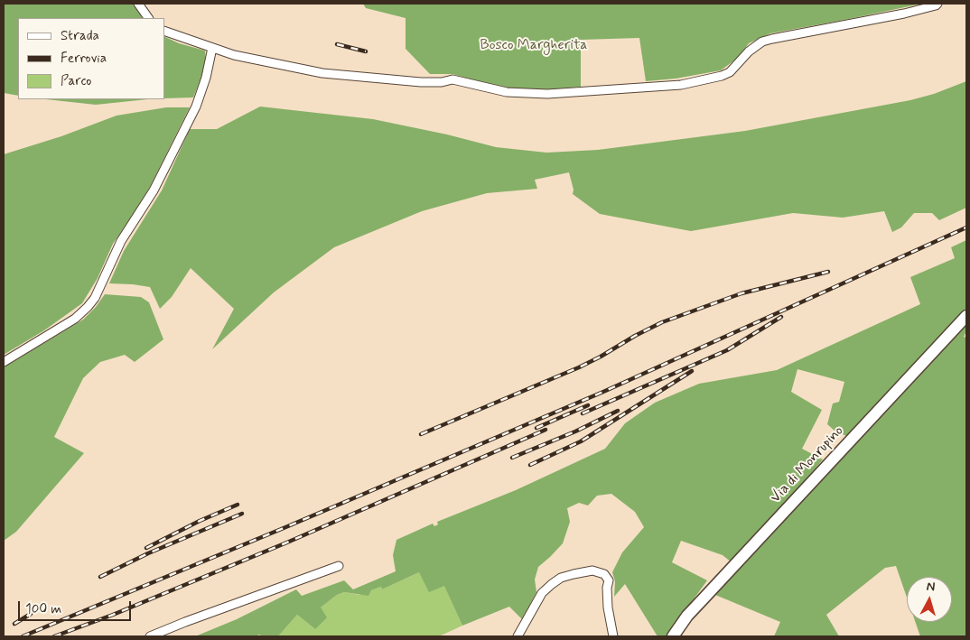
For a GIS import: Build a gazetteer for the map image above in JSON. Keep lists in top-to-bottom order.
{
  "streets": {
    "main road": ["Via di Monrupino"]
  },
  "parks": ["Bosco Margherita"],
  "legend": ["Strada", "Ferrovia", "Parco"],
  "scale_bar": "100 m",
  "north": "top"
}
